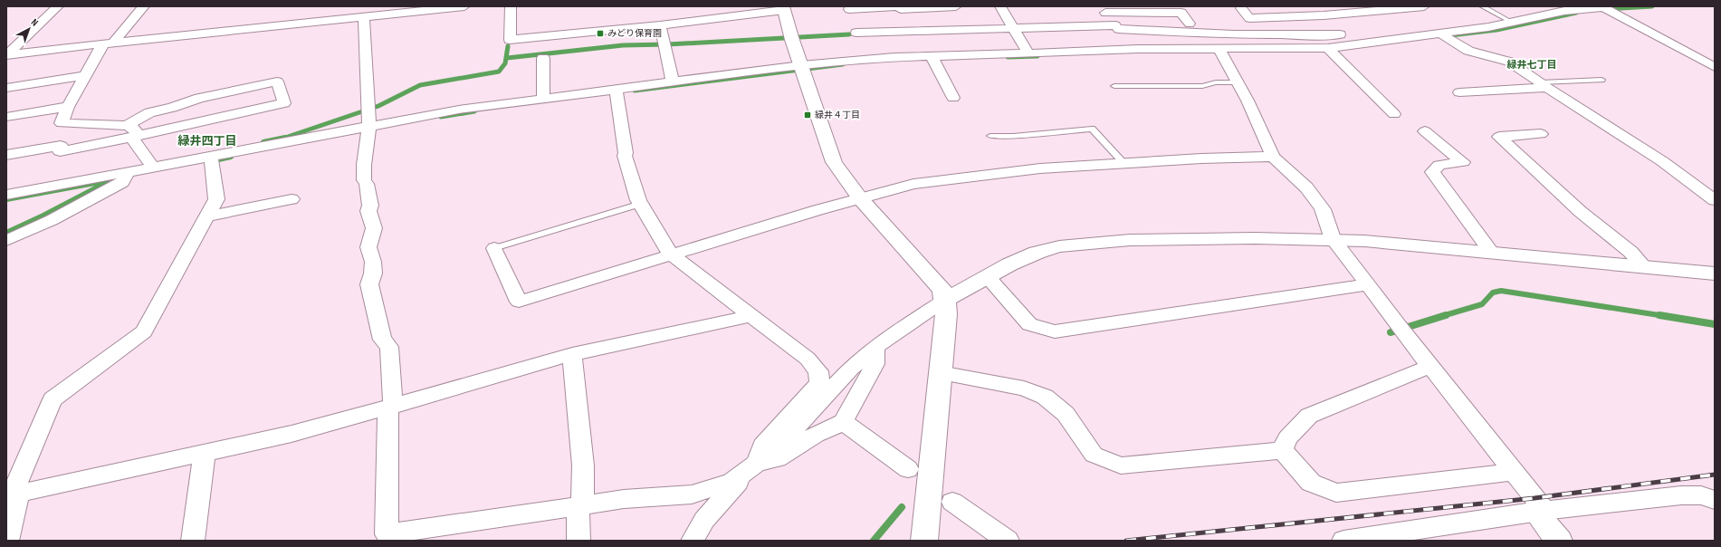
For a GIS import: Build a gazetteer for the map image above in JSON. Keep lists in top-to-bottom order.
{
  "districts": ["緑井七丁目", "緑井四丁目"],
  "places": {
    "transit": ["みどり保育園", "緑井４丁目"]
  },
  "north": "top right"
}
